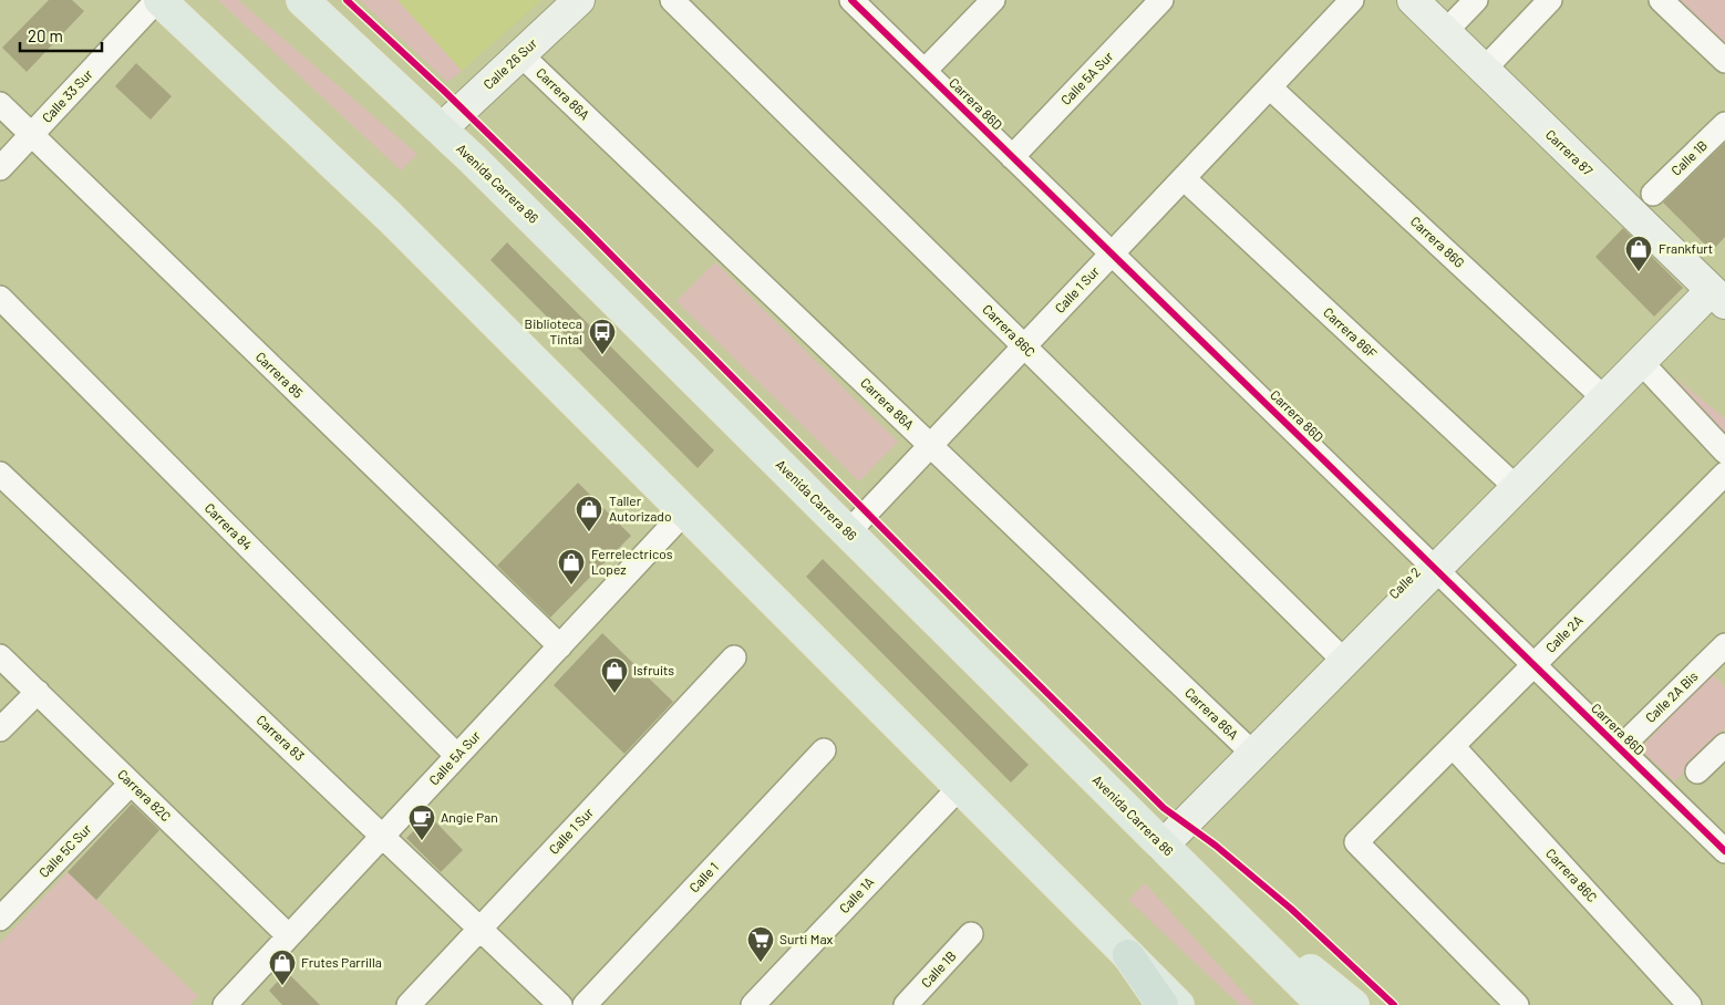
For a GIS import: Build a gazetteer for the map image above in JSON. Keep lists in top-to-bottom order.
{
  "streets": {
    "main road": ["Avenida Carrera 86"],
    "street": [
      "Calle 26 Sur",
      "Calle 5A Sur",
      "Carrera 86A",
      "Calle 33 Sur",
      "Carrera 86D",
      "Carrera 87",
      "Calle 1B",
      "Carrera 86G",
      "Calle 1 Sur",
      "Carrera 86C",
      "Carrera 86F",
      "Carrera 85",
      "Carrera 84",
      "Calle 2",
      "Calle 2A",
      "Calle 2A Bis",
      "Carrera 83",
      "Carrera 82C",
      "Calle 5C Sur",
      "Calle 1",
      "Calle 1A"
    ]
  },
  "crossings": [
    ["Calle 26 Sur", "Carrera 86A"],
    ["Calle 26 Sur", "Avenida Carrera 86"],
    ["Calle 5A Sur", "Carrera 86D"],
    ["Calle 5A Sur", "Carrera 85"],
    ["Calle 5A Sur", "Carrera 84"],
    ["Calle 5A Sur", "Carrera 83"],
    ["Calle 5A Sur", "Carrera 82C"],
    ["Carrera 86A", "Calle 1 Sur"],
    ["Carrera 86A", "Calle 2"],
    ["Calle 33 Sur", "Carrera 85"],
    ["Carrera 86D", "Calle 1 Sur"],
    ["Carrera 86D", "Calle 2"],
    ["Carrera 86D", "Calle 2A"],
    ["Carrera 86D", "Calle 2A Bis"],
    ["Carrera 87", "Calle 2"],
    ["Avenida Carrera 86", "Calle 1 Sur"],
    ["Avenida Carrera 86", "Calle 2"],
    ["Carrera 86G", "Calle 1 Sur"],
    ["Carrera 86G", "Calle 2"],
    ["Calle 1 Sur", "Carrera 86C"],
    ["Calle 1 Sur", "Carrera 86F"],
    ["Calle 1 Sur", "Carrera 83"],
    ["Carrera 86C", "Calle 2"],
    ["Carrera 86C", "Calle 2A"],
    ["Carrera 86F", "Calle 2"],
    ["Carrera 82C", "Calle 5C Sur"]
  ],
  "places": {
    "shop": [
      "Frankfurt",
      "Taller Autorizado",
      "Ferrelectricos Lopez",
      "Isfruits",
      "Frutes Parrilla"
    ],
    "bus stop": ["Biblioteca Tintal"],
    "cafe": ["Angie Pan"],
    "supermarket": ["Surti Max"]
  },
  "scale_bar": "20 m"
}
